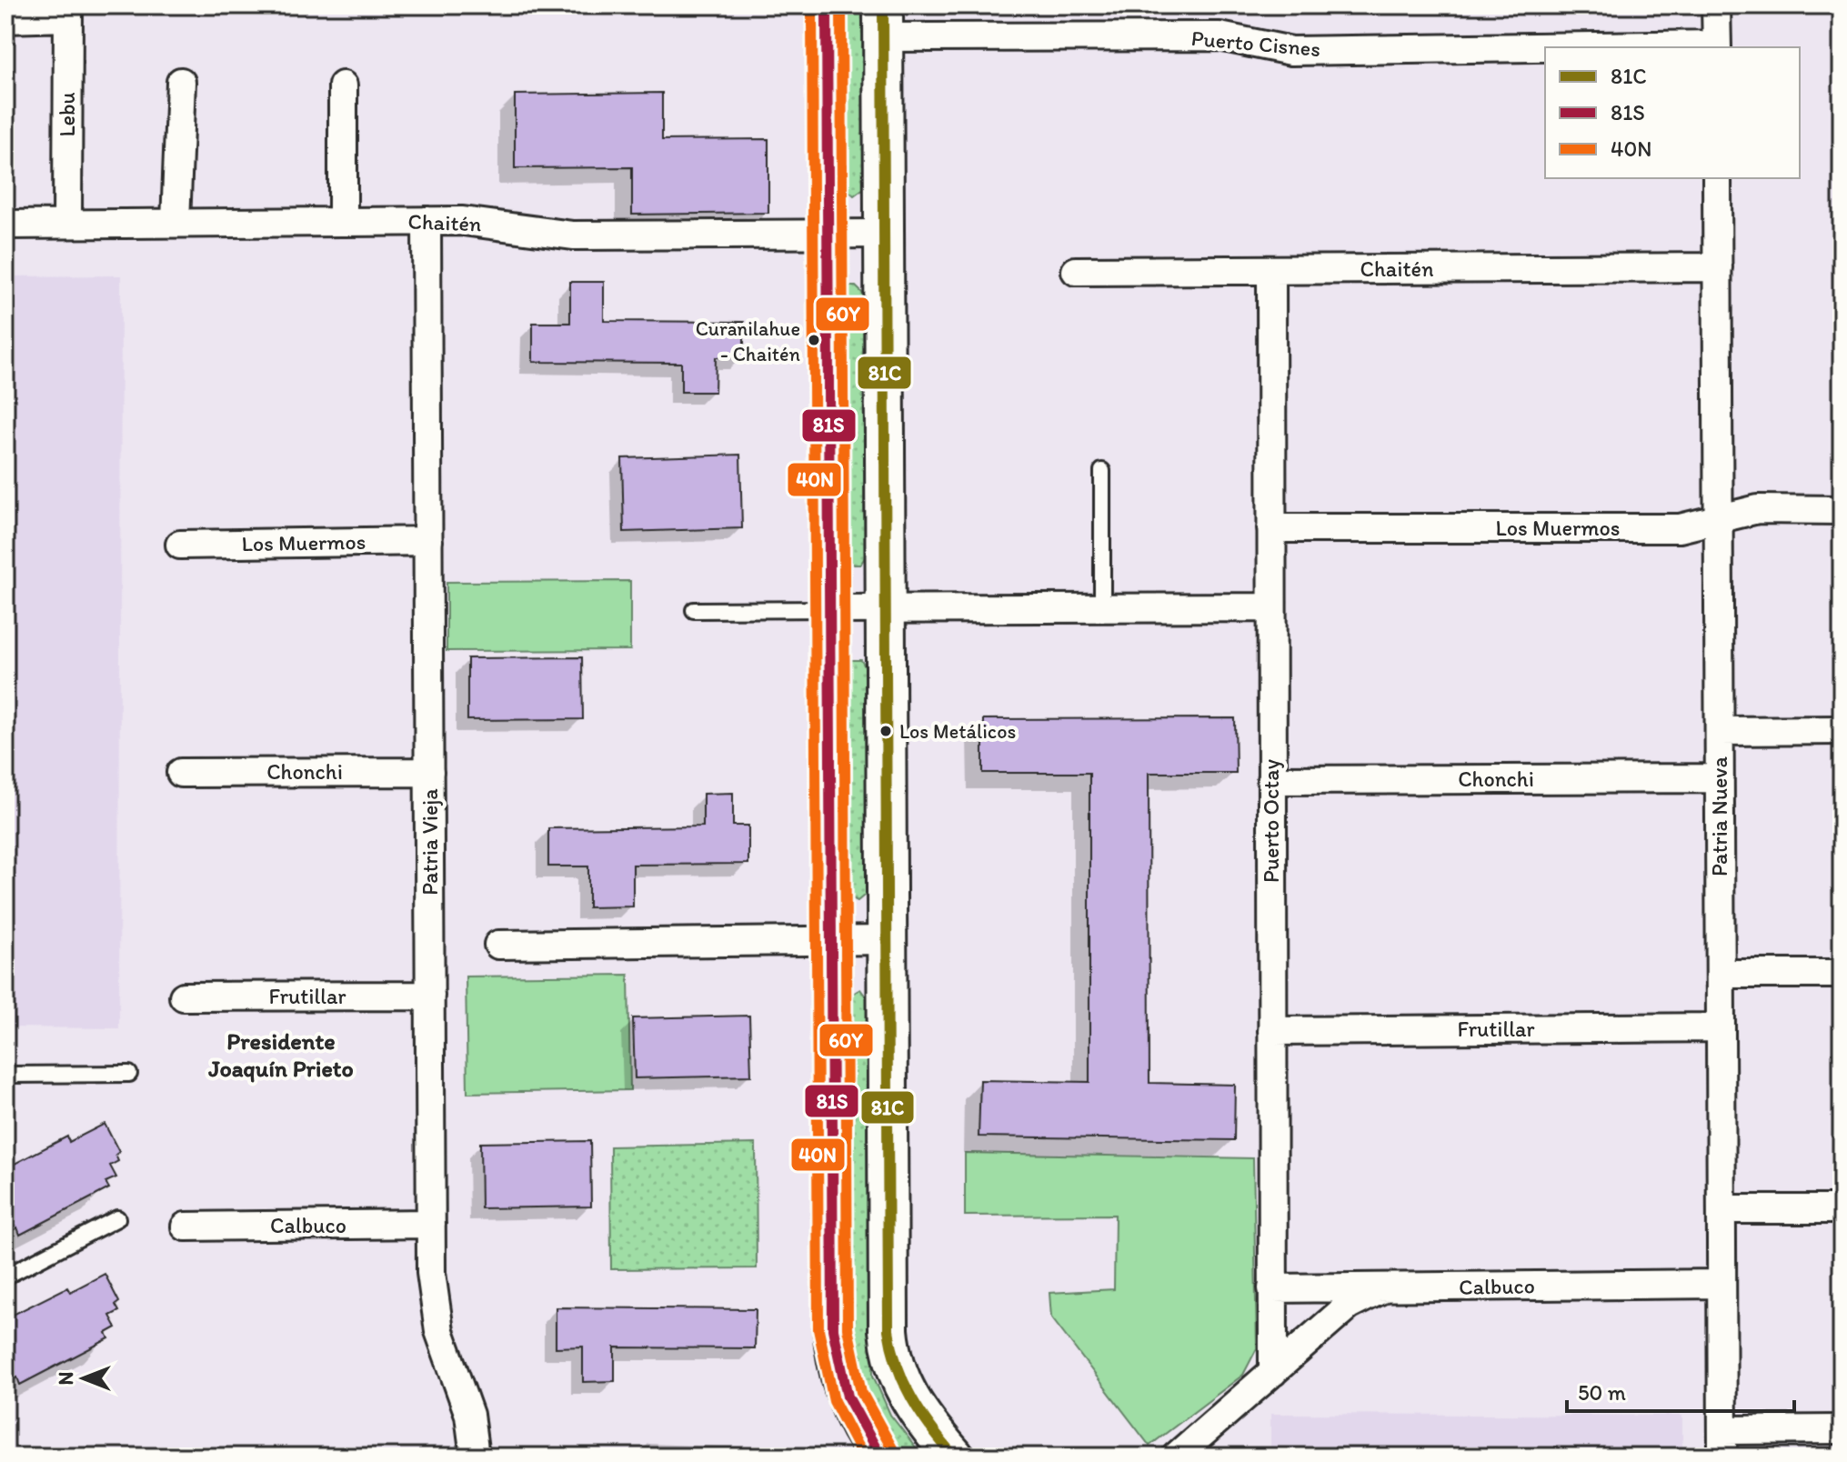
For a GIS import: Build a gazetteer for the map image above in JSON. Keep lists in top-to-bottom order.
{
  "streets": {
    "street": [
      "Puerto Cisnes",
      "Lebu",
      "Chaitén",
      "Los Muermos",
      "Chonchi",
      "Patria Nueva",
      "Puerto Octay",
      "Patria Vieja",
      "Frutillar",
      "Calbuco"
    ]
  },
  "crossings": [
    ["Lebu", "Chaitén"],
    ["Chaitén", "Patria Nueva"],
    ["Chaitén", "Puerto Octay"],
    ["Chaitén", "Patria Vieja"],
    ["Los Muermos", "Patria Nueva"],
    ["Los Muermos", "Puerto Octay"],
    ["Los Muermos", "Patria Vieja"],
    ["Chonchi", "Patria Nueva"],
    ["Chonchi", "Puerto Octay"],
    ["Chonchi", "Patria Vieja"],
    ["Patria Nueva", "Frutillar"],
    ["Patria Nueva", "Calbuco"],
    ["Puerto Octay", "Frutillar"],
    ["Puerto Octay", "Calbuco"],
    ["Patria Vieja", "Frutillar"],
    ["Patria Vieja", "Calbuco"]
  ],
  "districts": ["Presidente Joaquín Prieto"],
  "places": ["Curanilahue - Chaitén", "Los Metálicos"],
  "lines": [
    "transit line 81C",
    "transit line 81S",
    "transit line 40N",
    "transit line 60Y"
  ],
  "legend": ["81C", "81S", "40N"],
  "scale_bar": "50 m",
  "north": "left"
}
